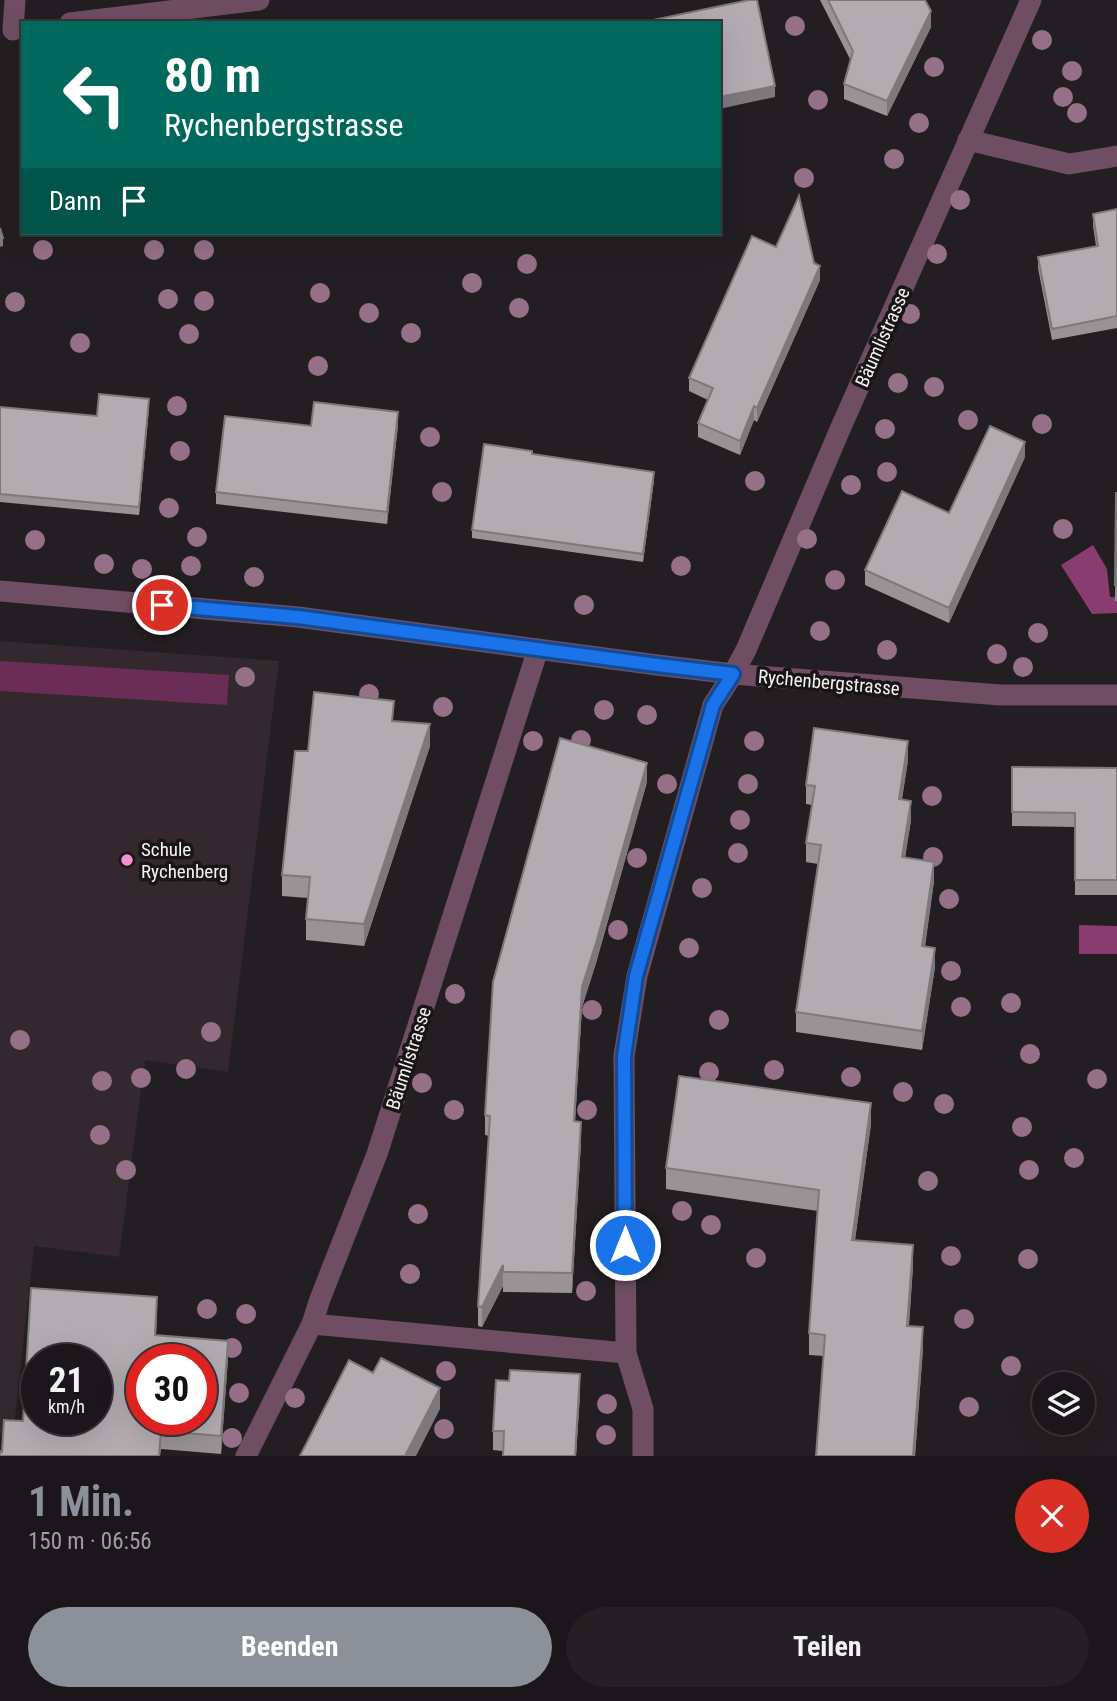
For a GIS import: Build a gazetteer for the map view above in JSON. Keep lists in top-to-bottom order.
{
  "streets": {
    "street": ["Bäumlistrasse", "Rychenbergstrasse"]
  },
  "crossings": [
    ["Bäumlistrasse", "Rychenbergstrasse"]
  ],
  "places": ["Schule Rychenberg"],
  "page": {
    "turn": ["80 m", "Rychenbergstrasse"],
    "then": "Dann",
    "speed": "21 km/h",
    "limit": "30",
    "heading": ["1 Min.", "150 m · 06:56"],
    "buttons": ["Beenden", "Teilen"]
  }
}
